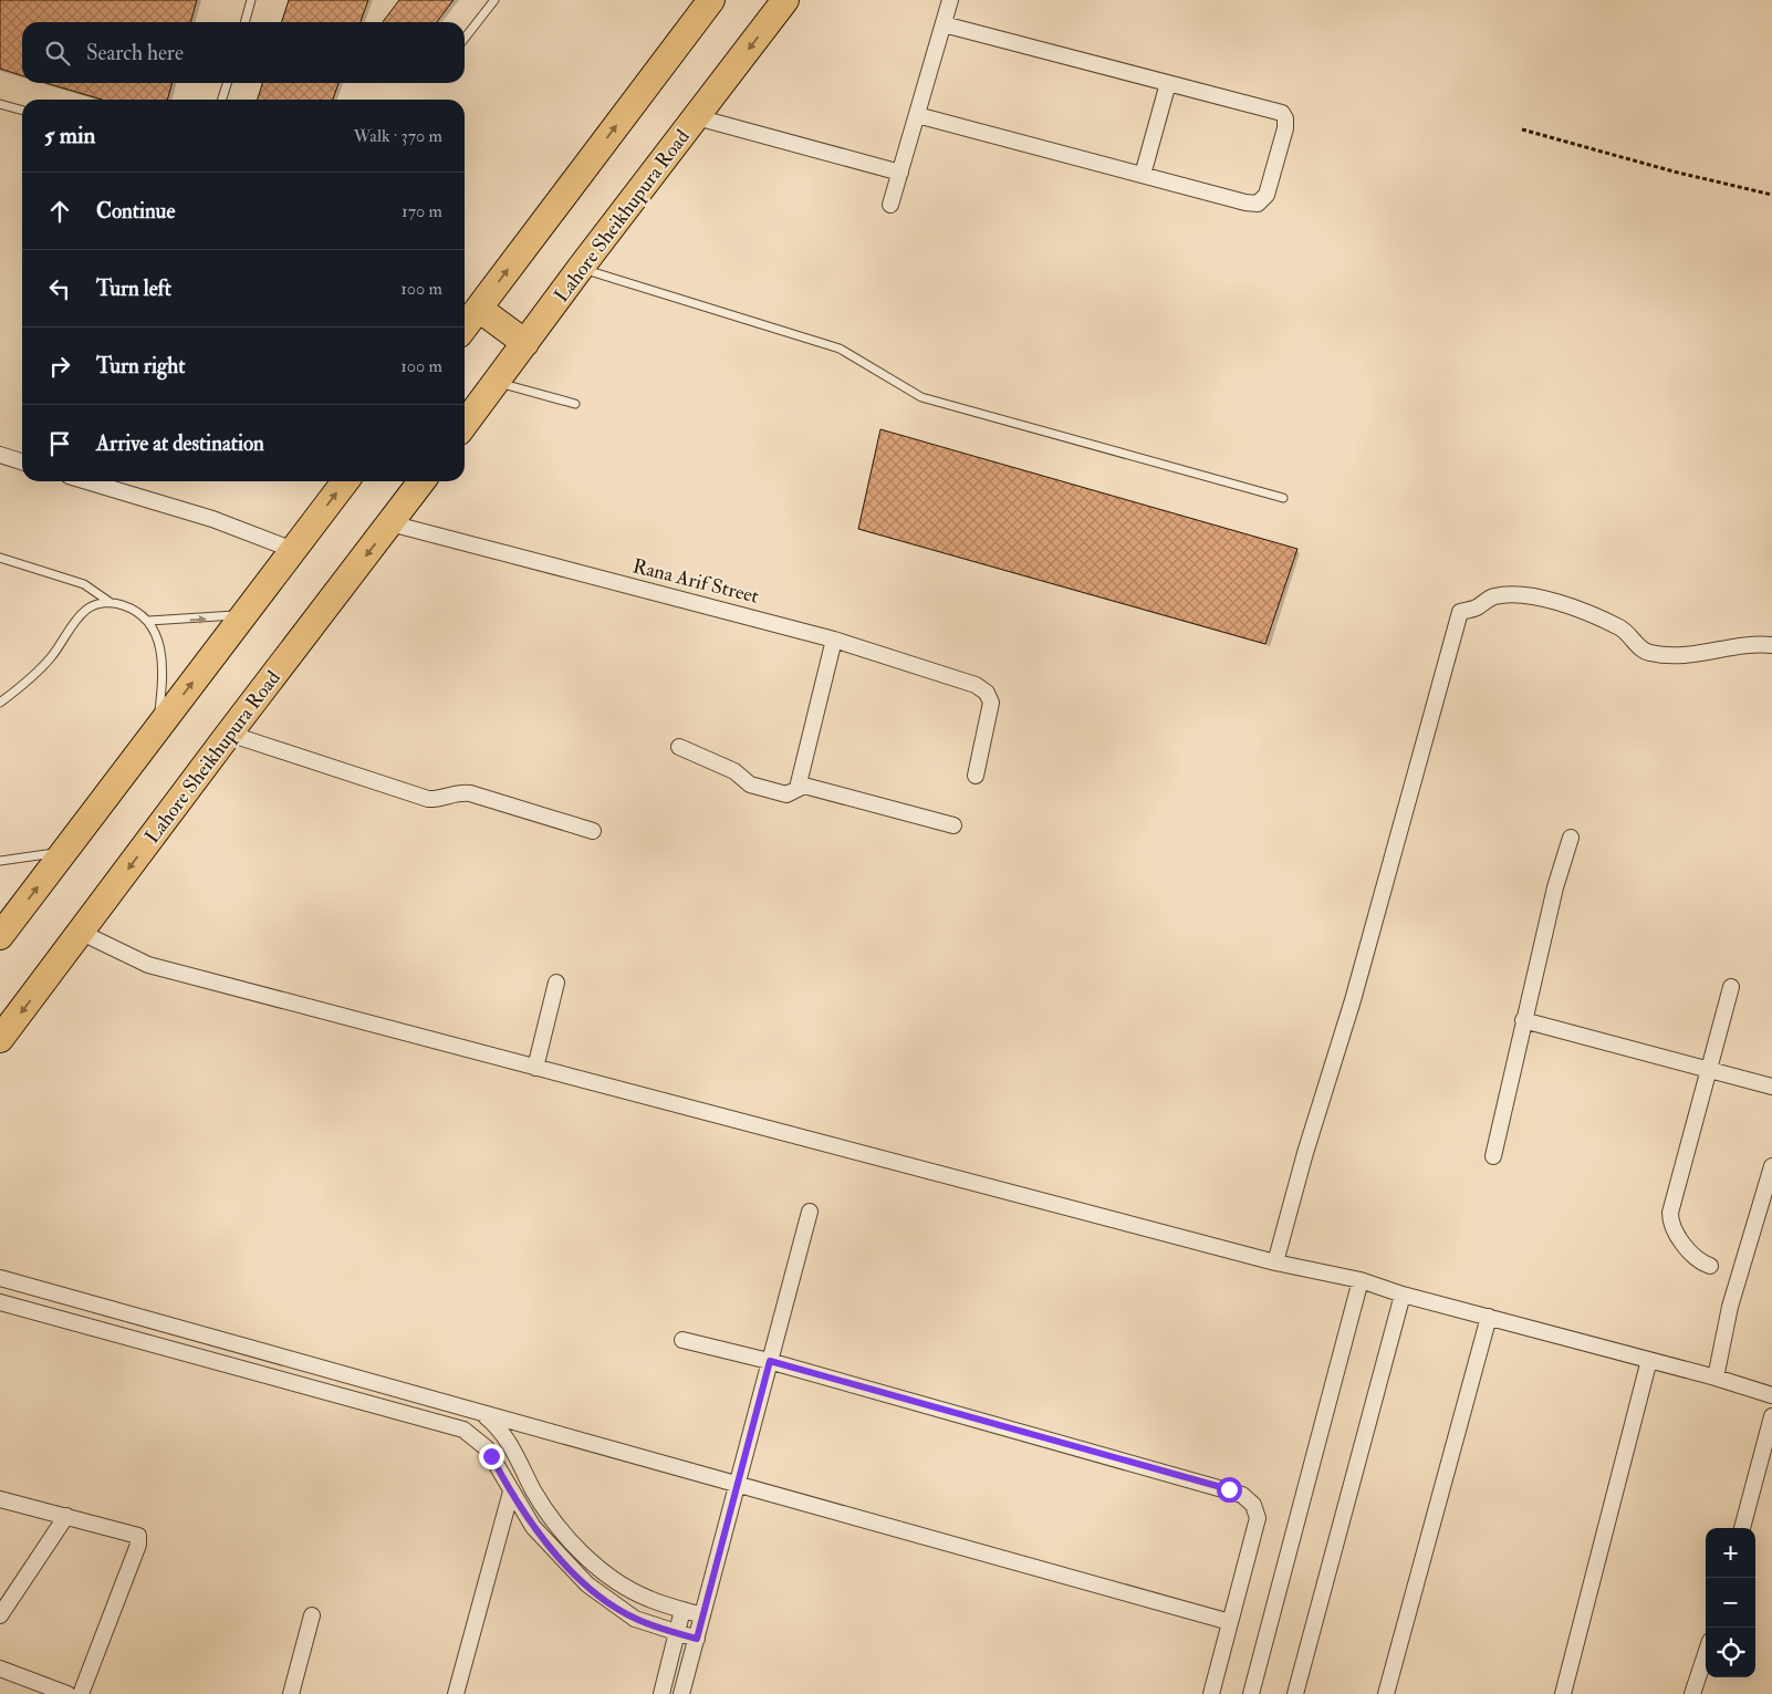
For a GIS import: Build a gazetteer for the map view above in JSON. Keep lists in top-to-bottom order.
{
  "streets": {
    "highway": ["Lahore Sheikhupura Road"],
    "street": ["Rana Arif Street"]
  },
  "crossings": [
    ["Lahore Sheikhupura Road", "Rana Arif Street"]
  ],
  "page": {
    "search": "Search here",
    "heading": ["5 min", "Walk · 370 m"],
    "list": [
      ["Continue", "170 m"],
      ["Turn left", "100 m"],
      ["Turn right", "100 m"],
      "Arrive at destination"
    ],
    "map_buttons": ["+", "−"]
  }
}
